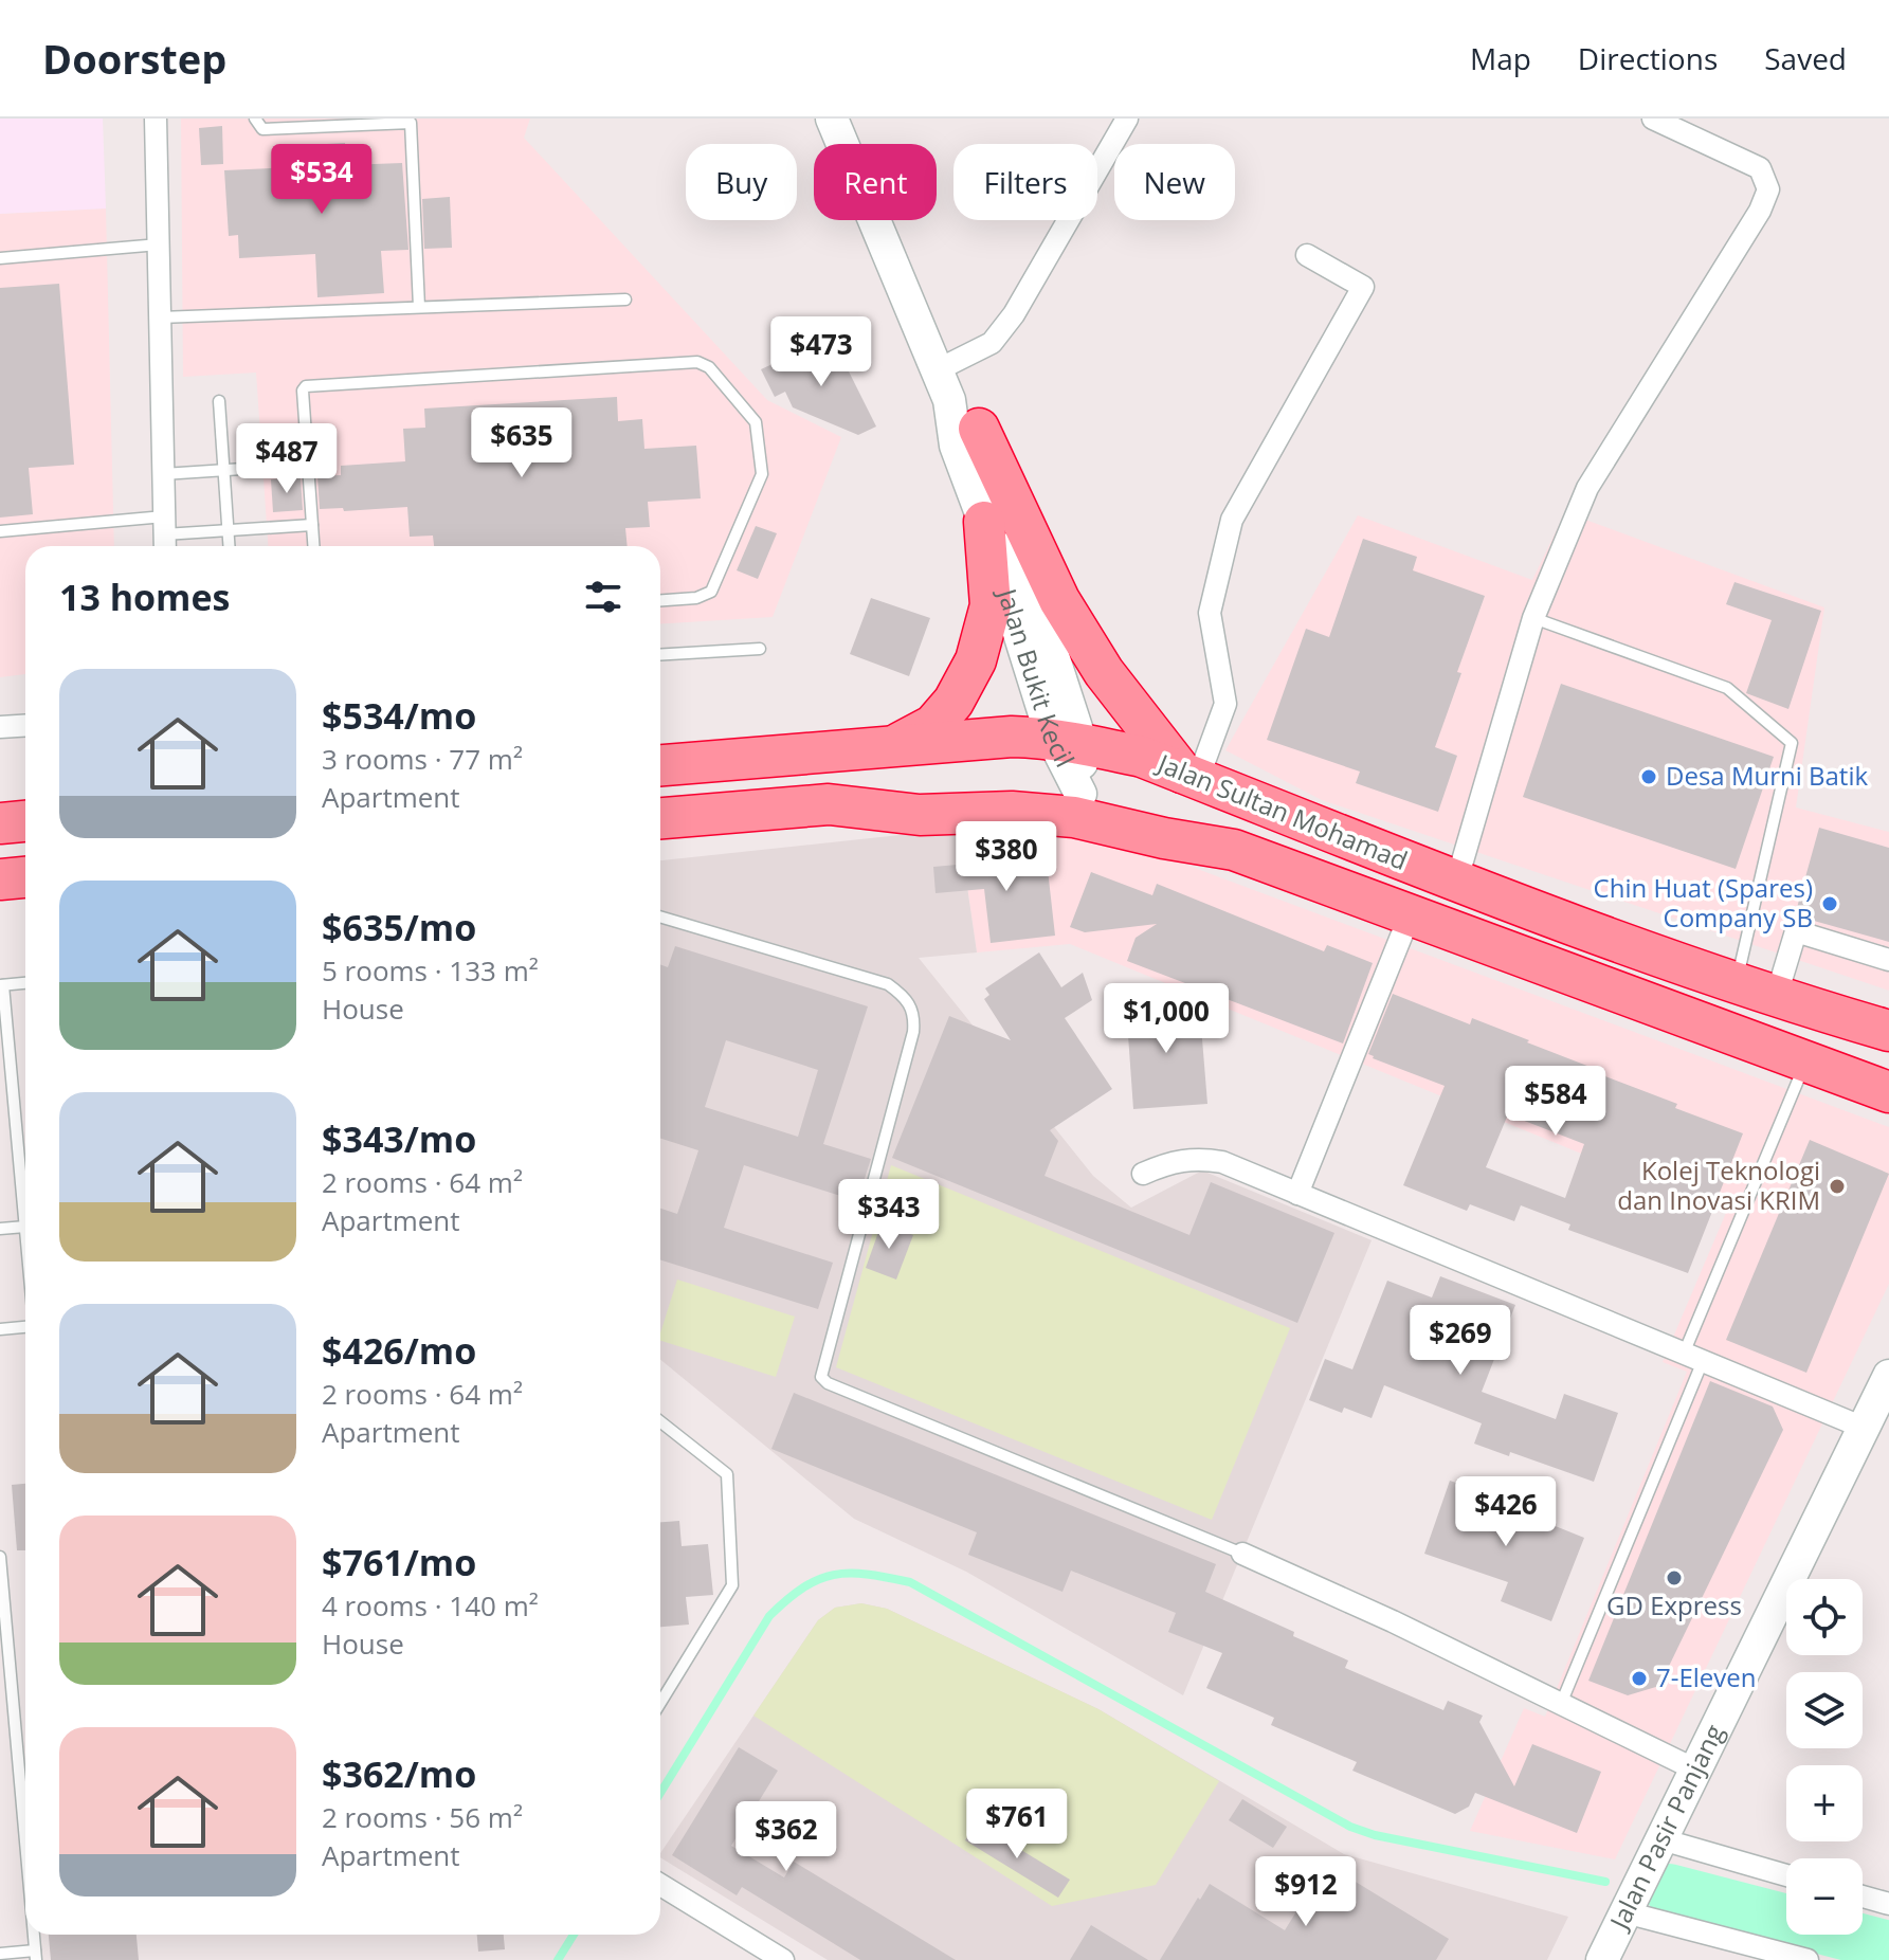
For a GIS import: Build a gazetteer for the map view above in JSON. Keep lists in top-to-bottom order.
{
  "streets": {
    "highway": ["Jalan Sultan Mohamad"],
    "main road": ["Jalan Bukit Kecil", "Jalan Pasir Panjang"]
  },
  "crossings": [
    ["Jalan Bukit Kecil", "Jalan Sultan Mohamad"]
  ],
  "places": [
    "Desa Murni Batik",
    "Chin Huat (Spares) Company SB",
    "Kolej Teknologi dan Inovasi KRIM",
    "GD Express",
    "7-Eleven"
  ],
  "page": {
    "header": "Doorstep",
    "nav": ["Map", "Directions", "Saved"],
    "price": [
      "$534",
      "$473",
      "$635",
      "$487",
      "$380",
      "$1,000",
      "$584",
      "$343",
      "$269",
      "$426",
      "$761",
      "$362",
      "$912"
    ],
    "chip": [
      "Buy",
      "Rent",
      "Filters",
      "New"
    ],
    "heading": "13 homes",
    "list": [
      {
        "name": "$534/mo",
        "note": "3 rooms · 77 m² · Apartment"
      },
      {
        "name": "$635/mo",
        "note": "5 rooms · 133 m² · House"
      },
      {
        "name": "$343/mo",
        "note": "2 rooms · 64 m² · Apartment"
      },
      {
        "name": "$426/mo",
        "note": "2 rooms · 64 m² · Apartment"
      },
      {
        "name": "$761/mo",
        "note": "4 rooms · 140 m² · House"
      },
      {
        "name": "$362/mo",
        "note": "2 rooms · 56 m² · Apartment"
      }
    ],
    "map_buttons": ["+", "−"]
  }
}
